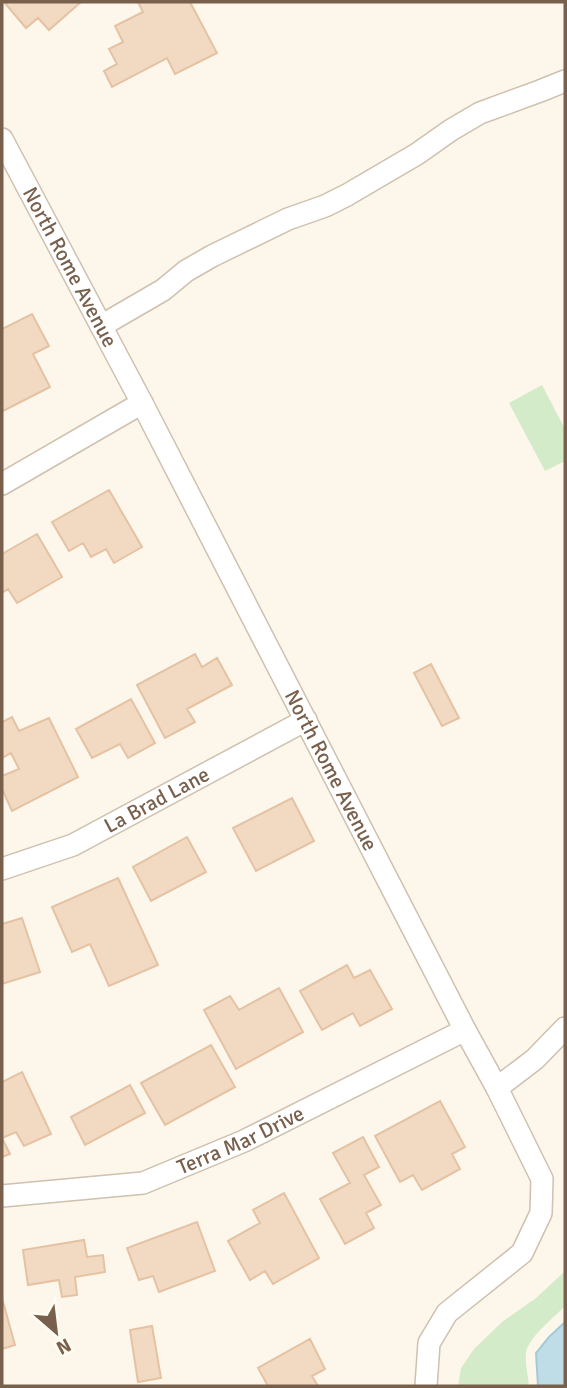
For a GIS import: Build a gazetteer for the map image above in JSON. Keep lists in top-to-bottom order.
{
  "streets": {
    "street": ["North Rome Avenue", "La Brad Lane", "Terra Mar Drive"]
  },
  "crossings": [
    ["North Rome Avenue", "La Brad Lane"],
    ["North Rome Avenue", "Terra Mar Drive"]
  ],
  "north": "bottom right"
}
